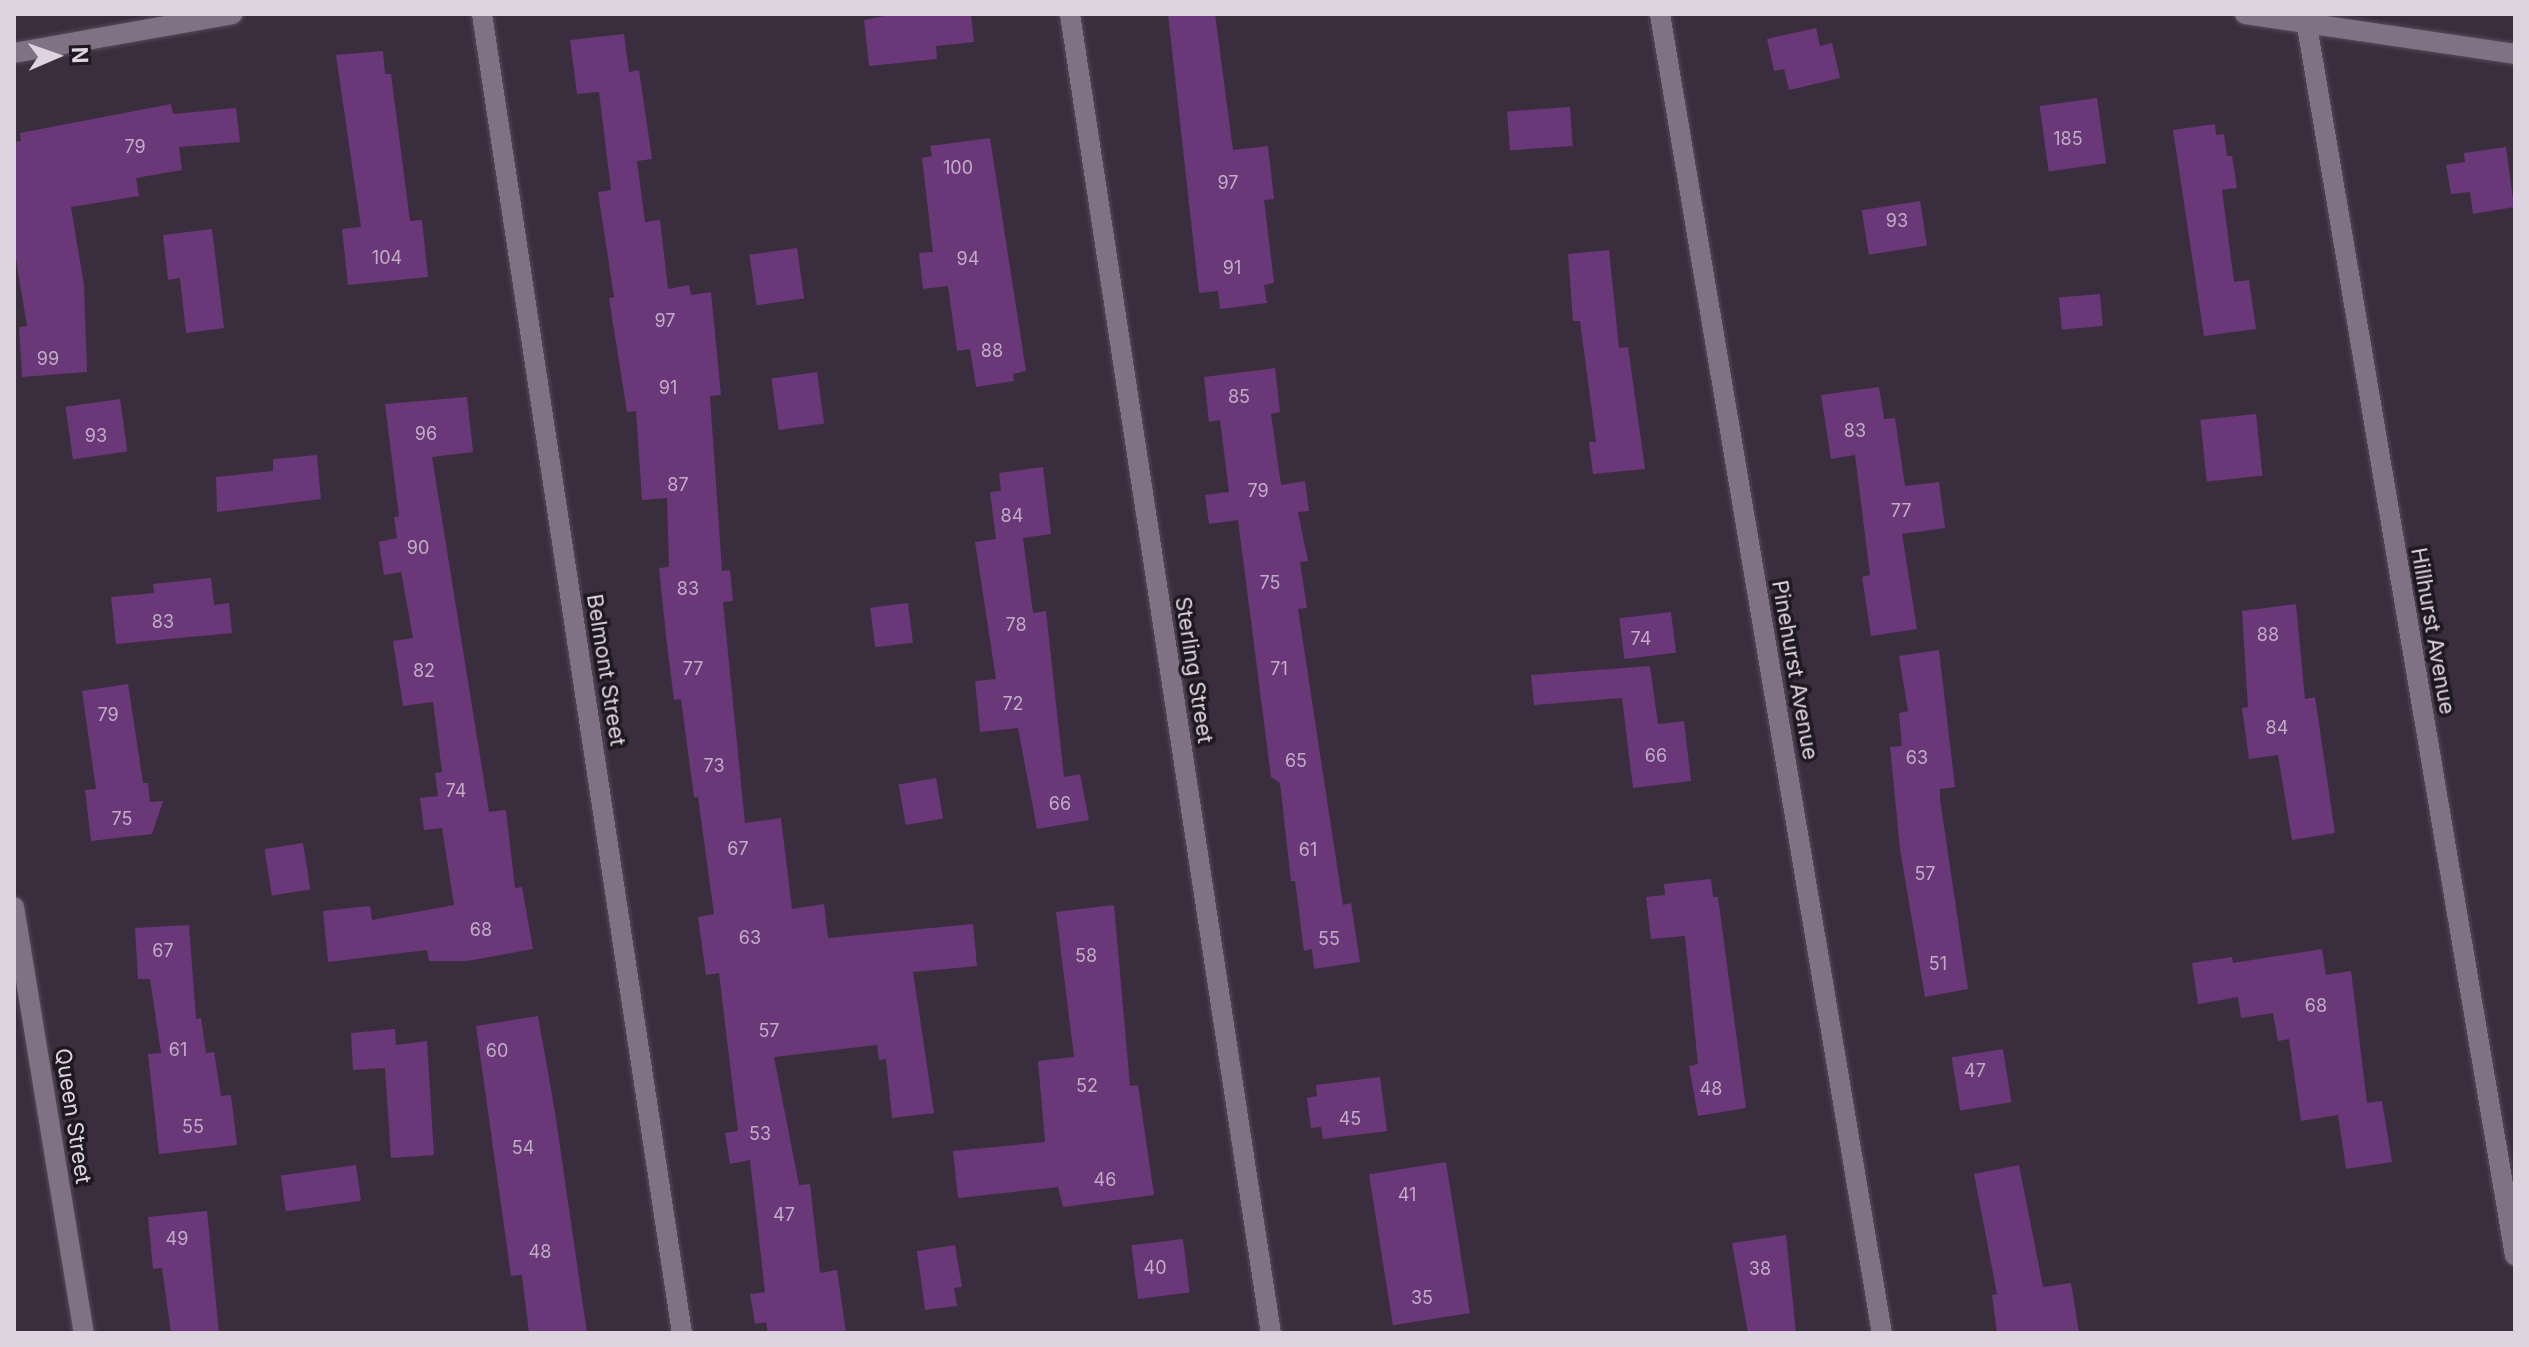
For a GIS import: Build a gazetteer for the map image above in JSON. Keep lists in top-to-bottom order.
{
  "streets": {
    "street": [
      "Hillhurst Avenue",
      "Belmont Street",
      "Sterling Street",
      "Pinehurst Avenue",
      "Queen Street"
    ]
  },
  "house_numbers": [
    "185",
    "79",
    "100",
    "97",
    "93",
    "104",
    "94",
    "91",
    "97",
    "88",
    "99",
    "91",
    "85",
    "83",
    "96",
    "93",
    "87",
    "79",
    "77",
    "84",
    "90",
    "75",
    "83",
    "83",
    "78",
    "88",
    "74",
    "77",
    "71",
    "82",
    "72",
    "79",
    "84",
    "66",
    "63",
    "65",
    "73",
    "74",
    "66",
    "75",
    "67",
    "61",
    "57",
    "68",
    "63",
    "55",
    "67",
    "58",
    "51",
    "68",
    "57",
    "61",
    "60",
    "47",
    "52",
    "48",
    "45",
    "55",
    "53",
    "54",
    "46",
    "41",
    "47",
    "49",
    "48",
    "40",
    "38",
    "35"
  ],
  "north": "right"
}
